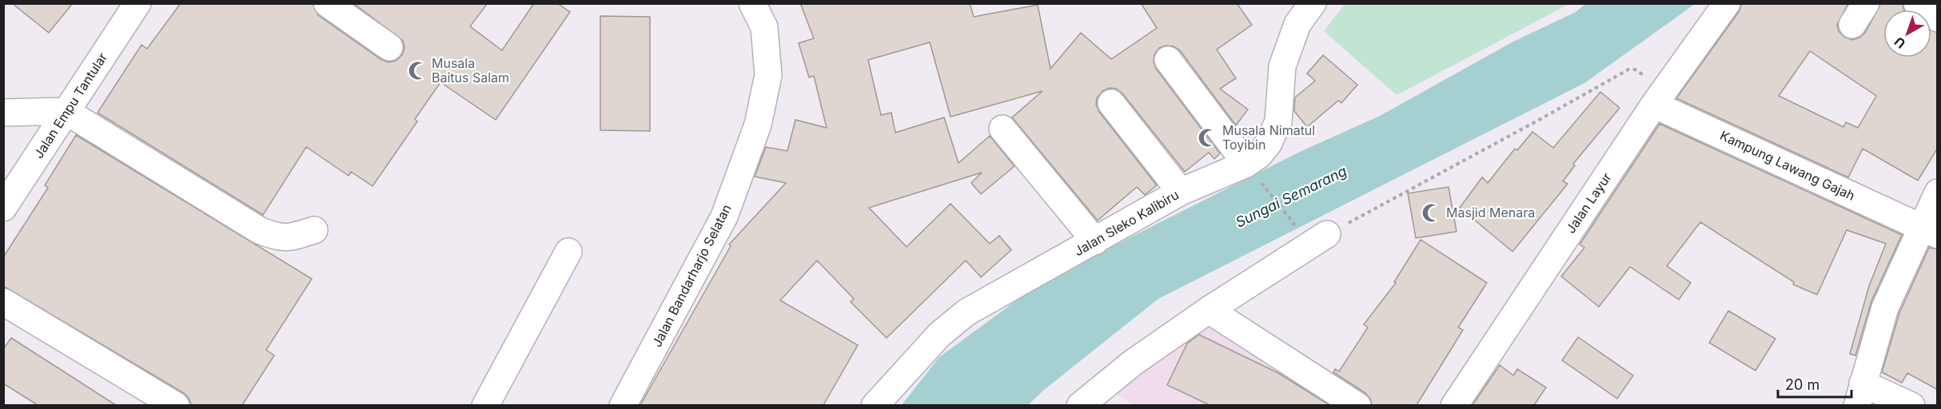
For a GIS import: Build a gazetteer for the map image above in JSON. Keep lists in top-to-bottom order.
{
  "streets": {
    "street": [
      "Jalan Empu Tantular",
      "Kampung Lawang Gajah",
      "Jalan Layur",
      "Jalan Sleko Kalibiru",
      "Jalan Bandarharjo Selatan"
    ]
  },
  "crossings": [
    ["Kampung Lawang Gajah", "Jalan Layur"]
  ],
  "water": ["Sungai Semarang"],
  "places": {
    "mosque": ["Musala Baitus Salam", "Musala Nimatul Toyibin", "Masjid Menara"]
  },
  "scale_bar": "20 m",
  "north": "bottom left"
}
